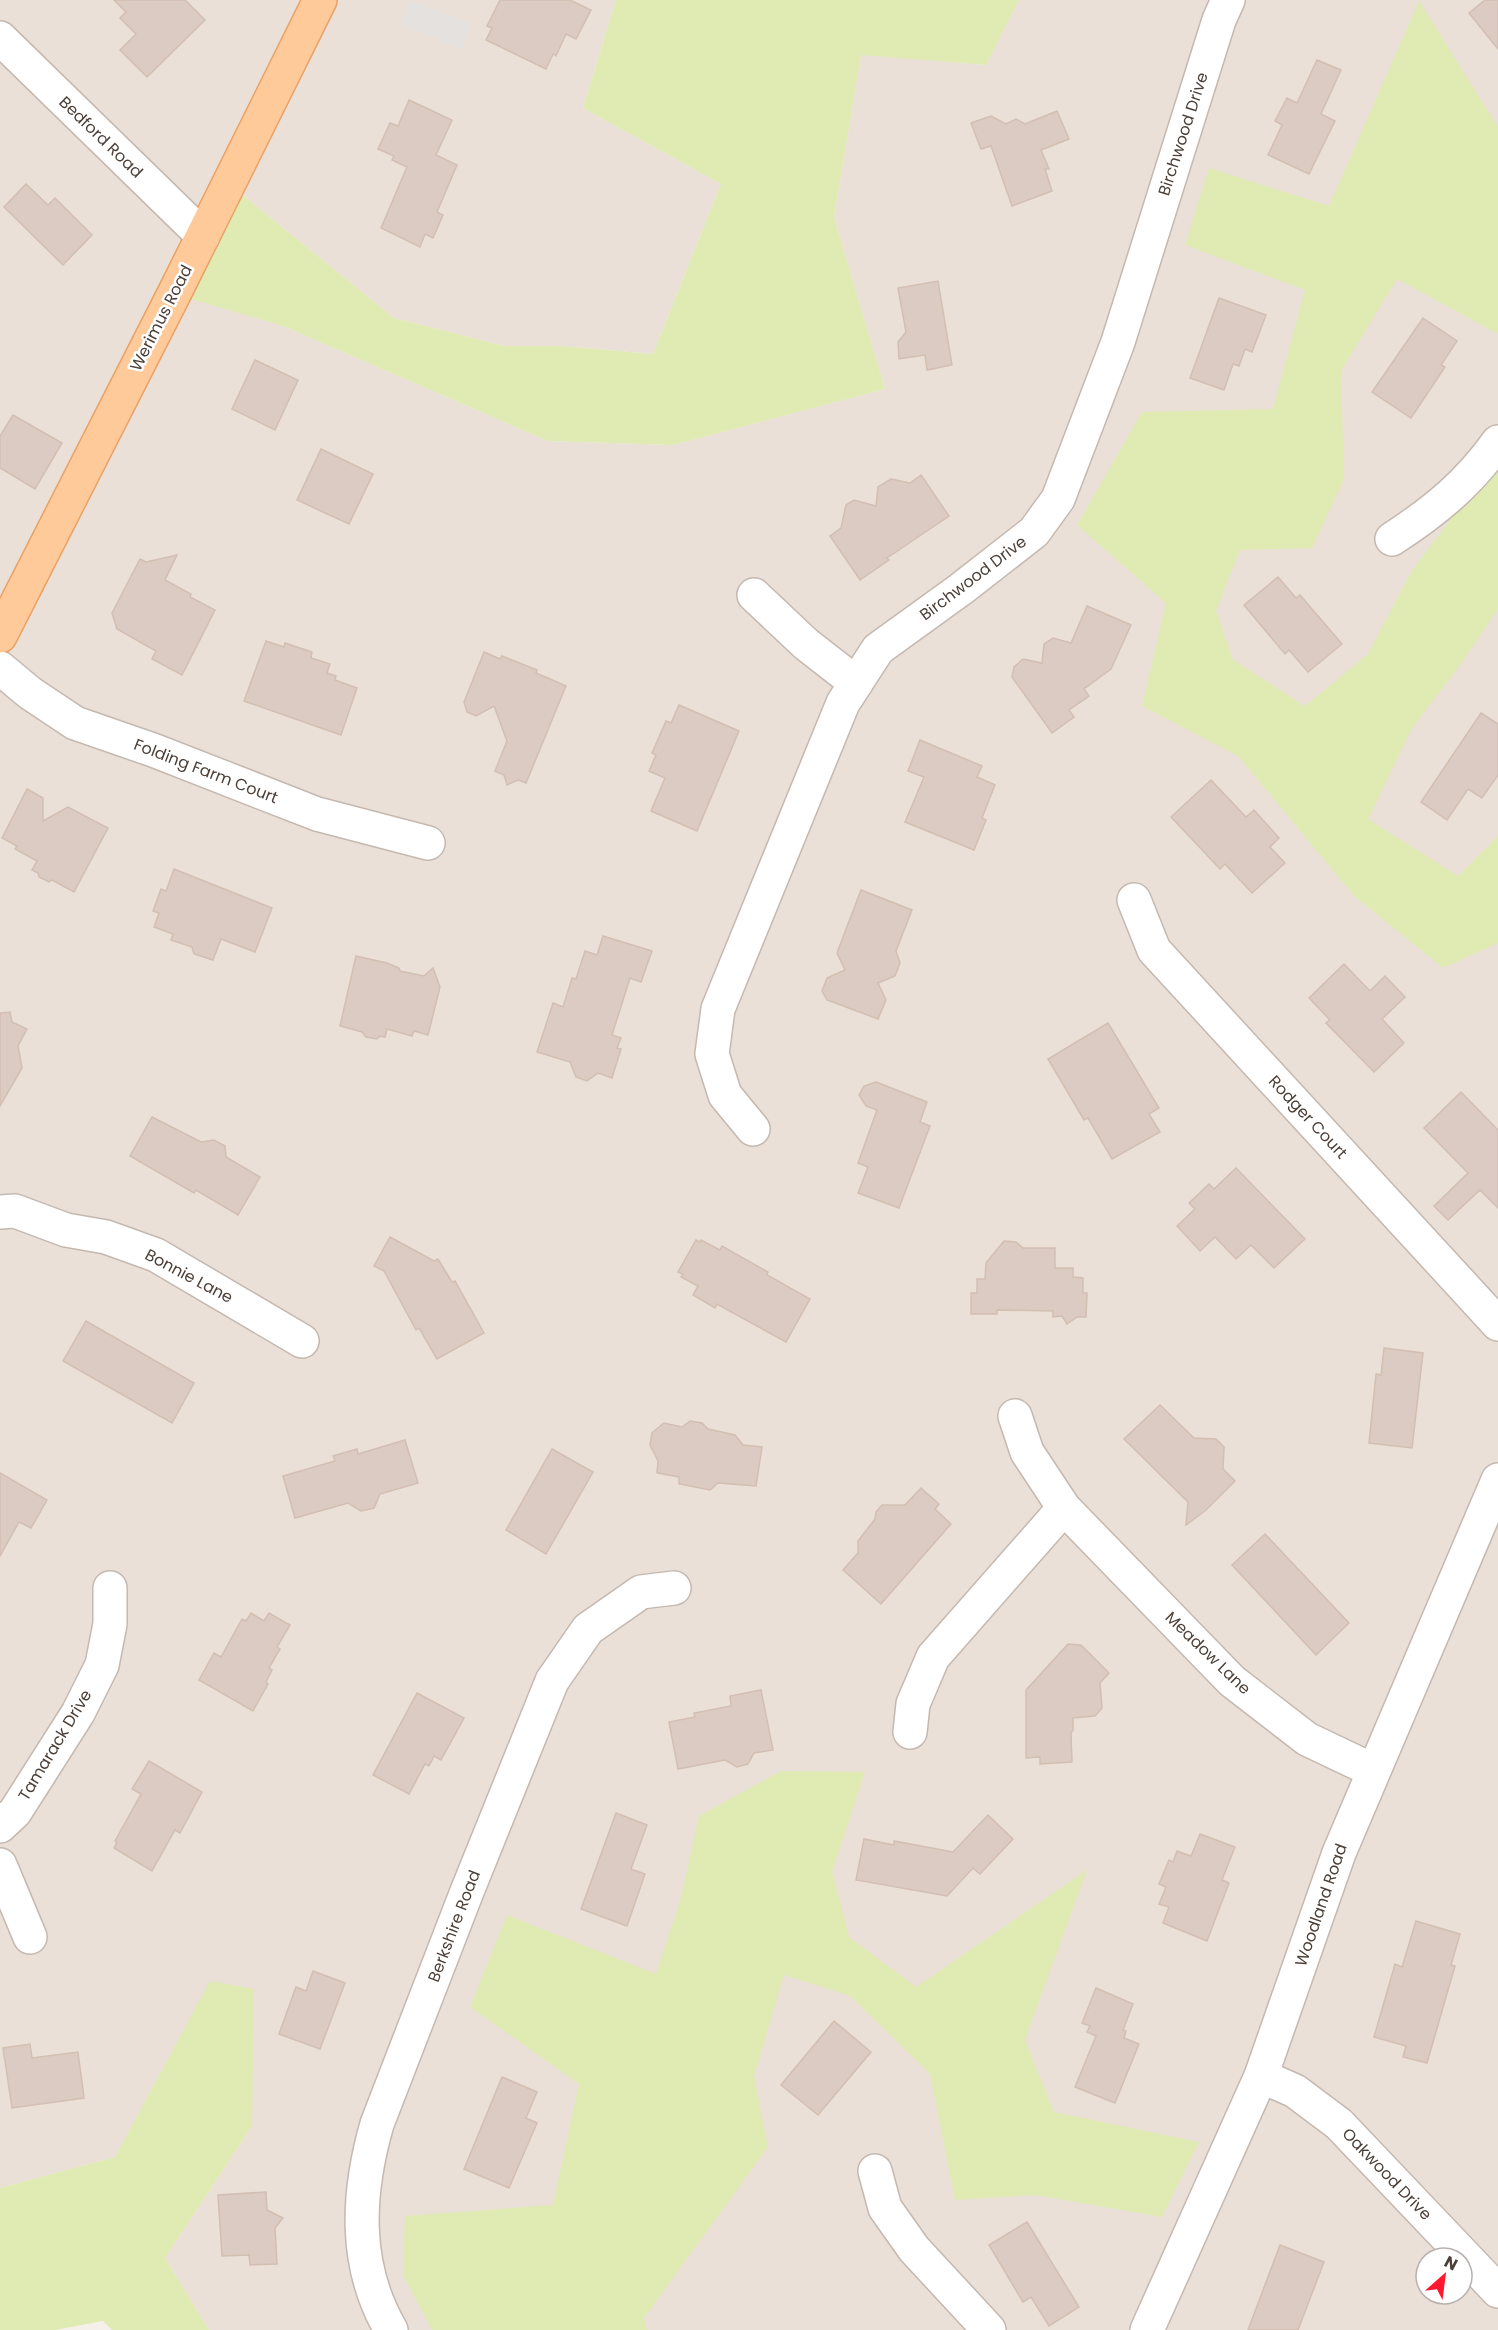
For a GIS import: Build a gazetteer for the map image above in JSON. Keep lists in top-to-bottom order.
{
  "streets": {
    "main road": ["Werimus Road"],
    "street": [
      "Birchwood Drive",
      "Bedford Road",
      "Folding Farm Court",
      "Rodger Court",
      "Bonnie Lane",
      "Meadow Lane",
      "Tamarack Drive",
      "Woodland Road",
      "Berkshire Road",
      "Oakwood Drive"
    ]
  },
  "crossings": [
    ["Bedford Road", "Werimus Road"],
    ["Meadow Lane", "Woodland Road"],
    ["Woodland Road", "Oakwood Drive"]
  ],
  "north": "top right"
}
